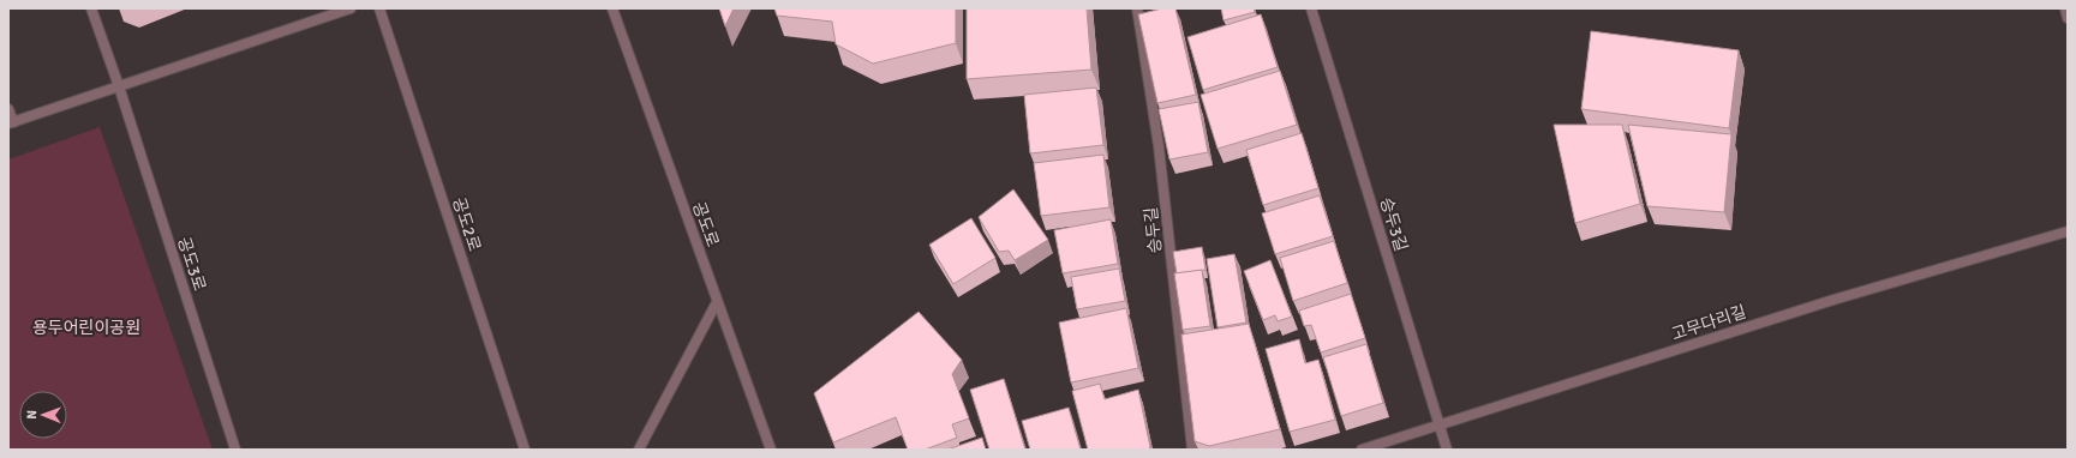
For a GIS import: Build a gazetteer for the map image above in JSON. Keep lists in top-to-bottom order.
{
  "streets": {
    "street": [
      "공도2로",
      "공도로",
      "승두3길",
      "승두길",
      "공도3로",
      "고무다리길"
    ]
  },
  "crossings": [
    ["승두3길", "고무다리길"]
  ],
  "parks": ["용두어린이공원"],
  "north": "left"
}
